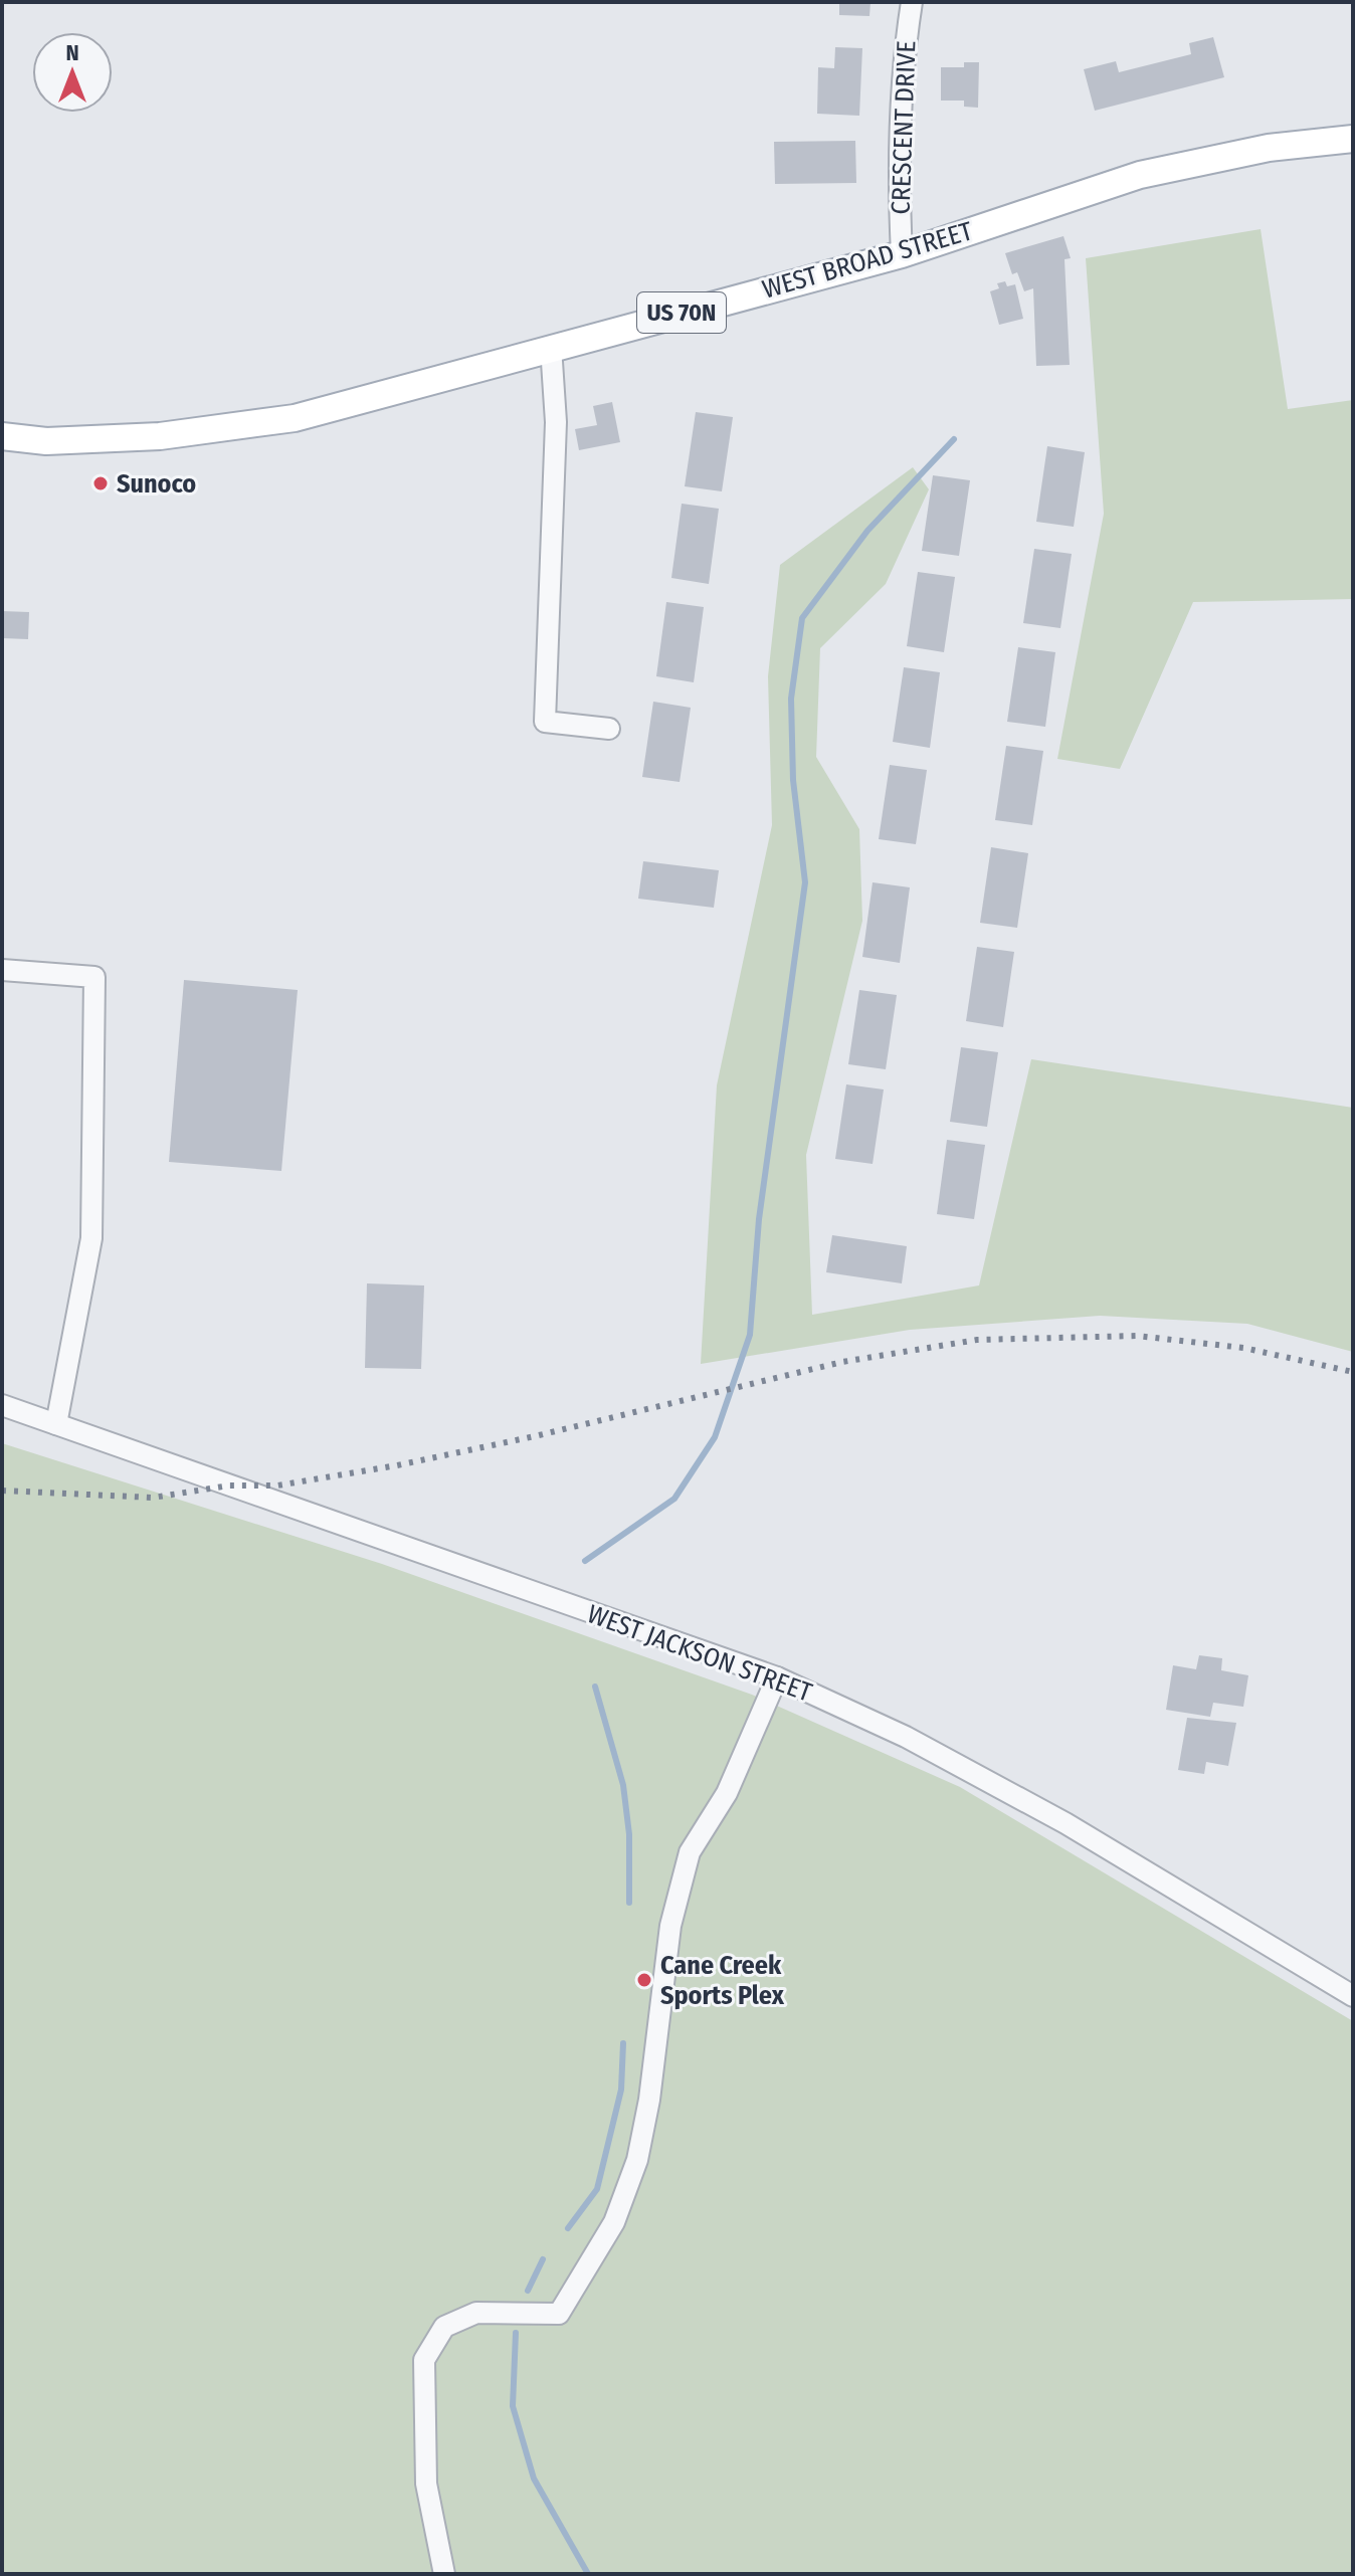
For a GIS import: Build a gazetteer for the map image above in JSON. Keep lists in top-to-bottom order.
{
  "streets": {
    "main road": ["WEST BROAD STREET", "US 70N"],
    "street": ["CRESCENT DRIVE", "WEST JACKSON STREET"]
  },
  "crossings": [
    ["CRESCENT DRIVE", "WEST BROAD STREET"]
  ],
  "places": ["Sunoco", "Cane Creek Sports Plex"],
  "north": "top"
}
